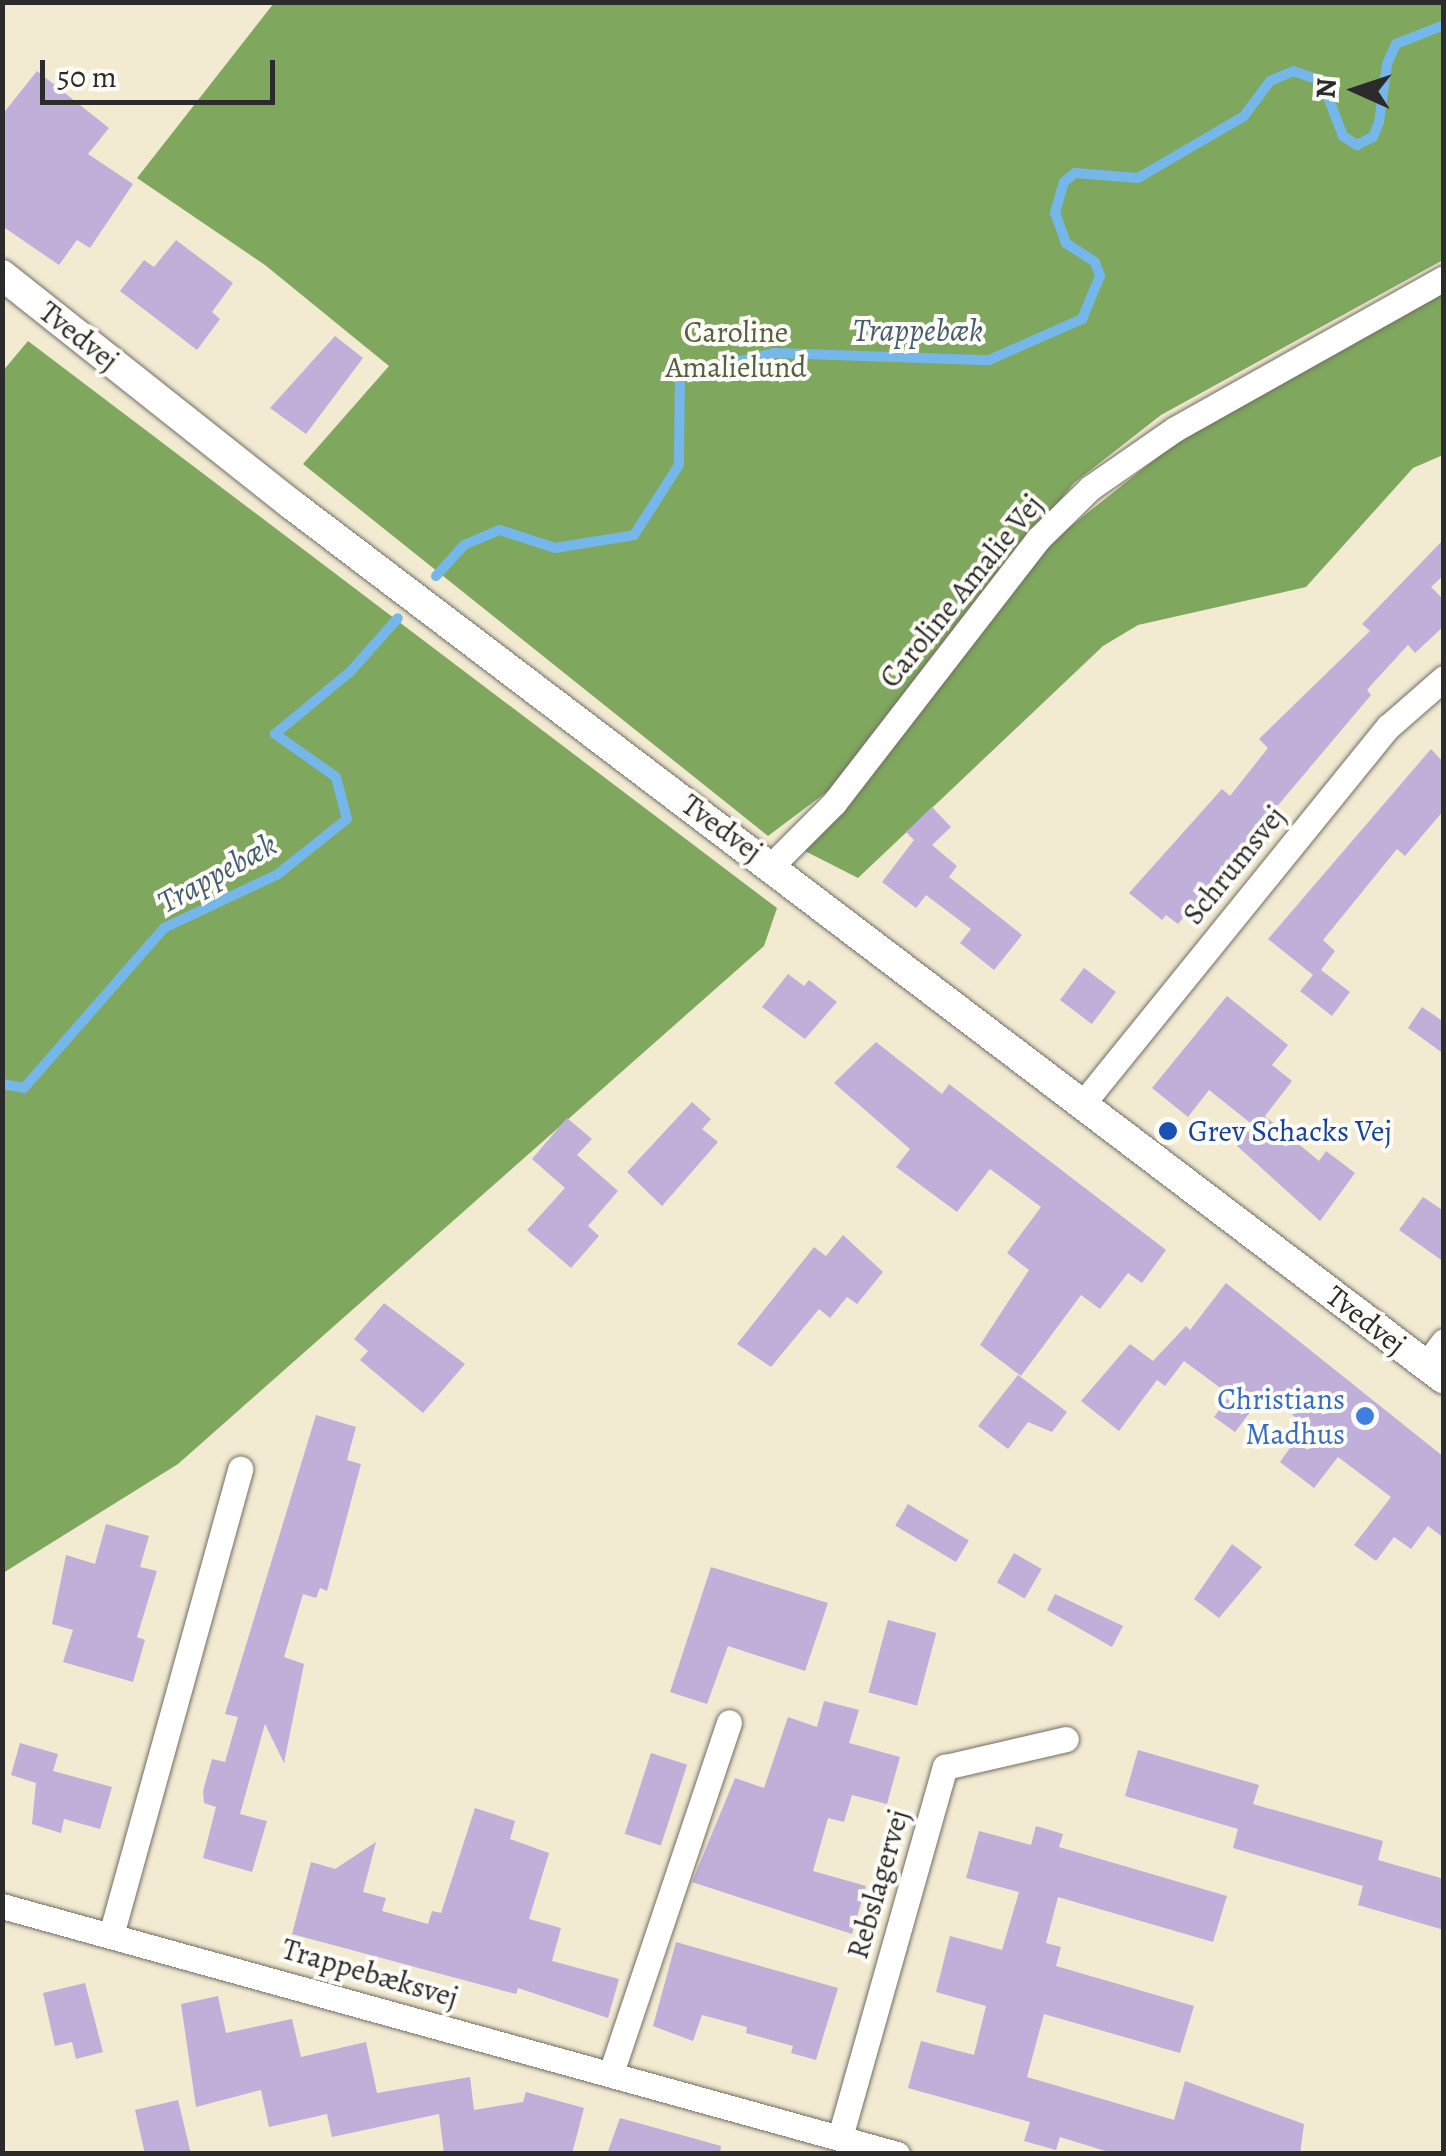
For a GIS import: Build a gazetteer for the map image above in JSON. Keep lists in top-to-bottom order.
{
  "streets": {
    "street": [
      "Tvedvej",
      "Caroline Amalie Vej",
      "Schrumsvej",
      "Rebslagervej",
      "Trappebæksvej"
    ]
  },
  "crossings": [
    ["Tvedvej", "Caroline Amalie Vej"],
    ["Tvedvej", "Schrumsvej"],
    ["Rebslagervej", "Trappebæksvej"]
  ],
  "water": ["Trappebæk"],
  "parks": ["Caroline Amalielund"],
  "places": ["Grev Schacks Vej", "Christians Madhus"],
  "scale_bar": "50 m",
  "north": "left"
}
